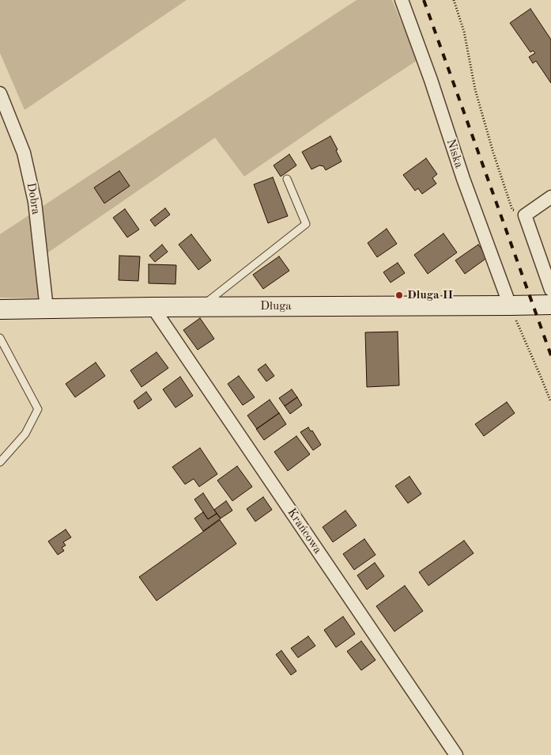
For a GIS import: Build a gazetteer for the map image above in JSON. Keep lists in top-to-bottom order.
{
  "streets": {
    "street": [
      "Niska",
      "Dobra",
      "Długa",
      "Krańcowa"
    ]
  },
  "crossings": [
    ["Niska", "Długa"],
    ["Dobra", "Długa"],
    ["Długa", "Krańcowa"]
  ],
  "places": ["Długa II"]
}
